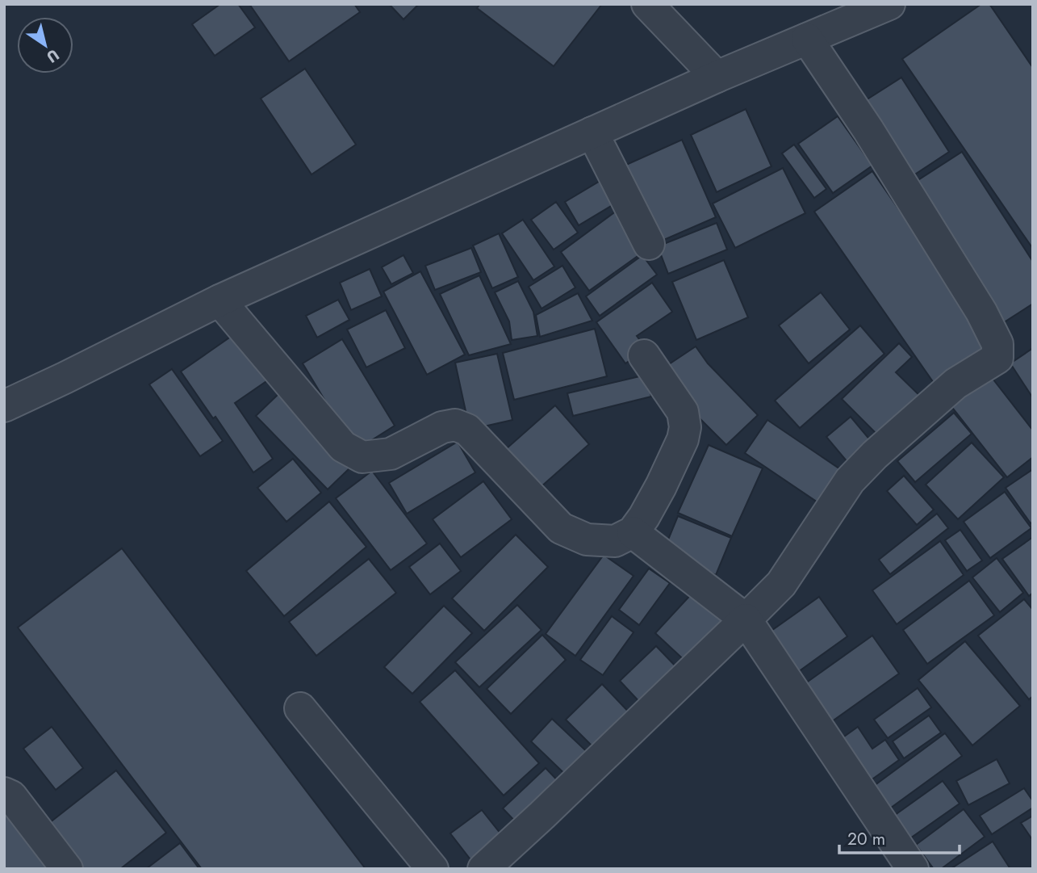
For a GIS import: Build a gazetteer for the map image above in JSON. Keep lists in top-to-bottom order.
{
  "scale_bar": "20 m",
  "north": "bottom right"
}
